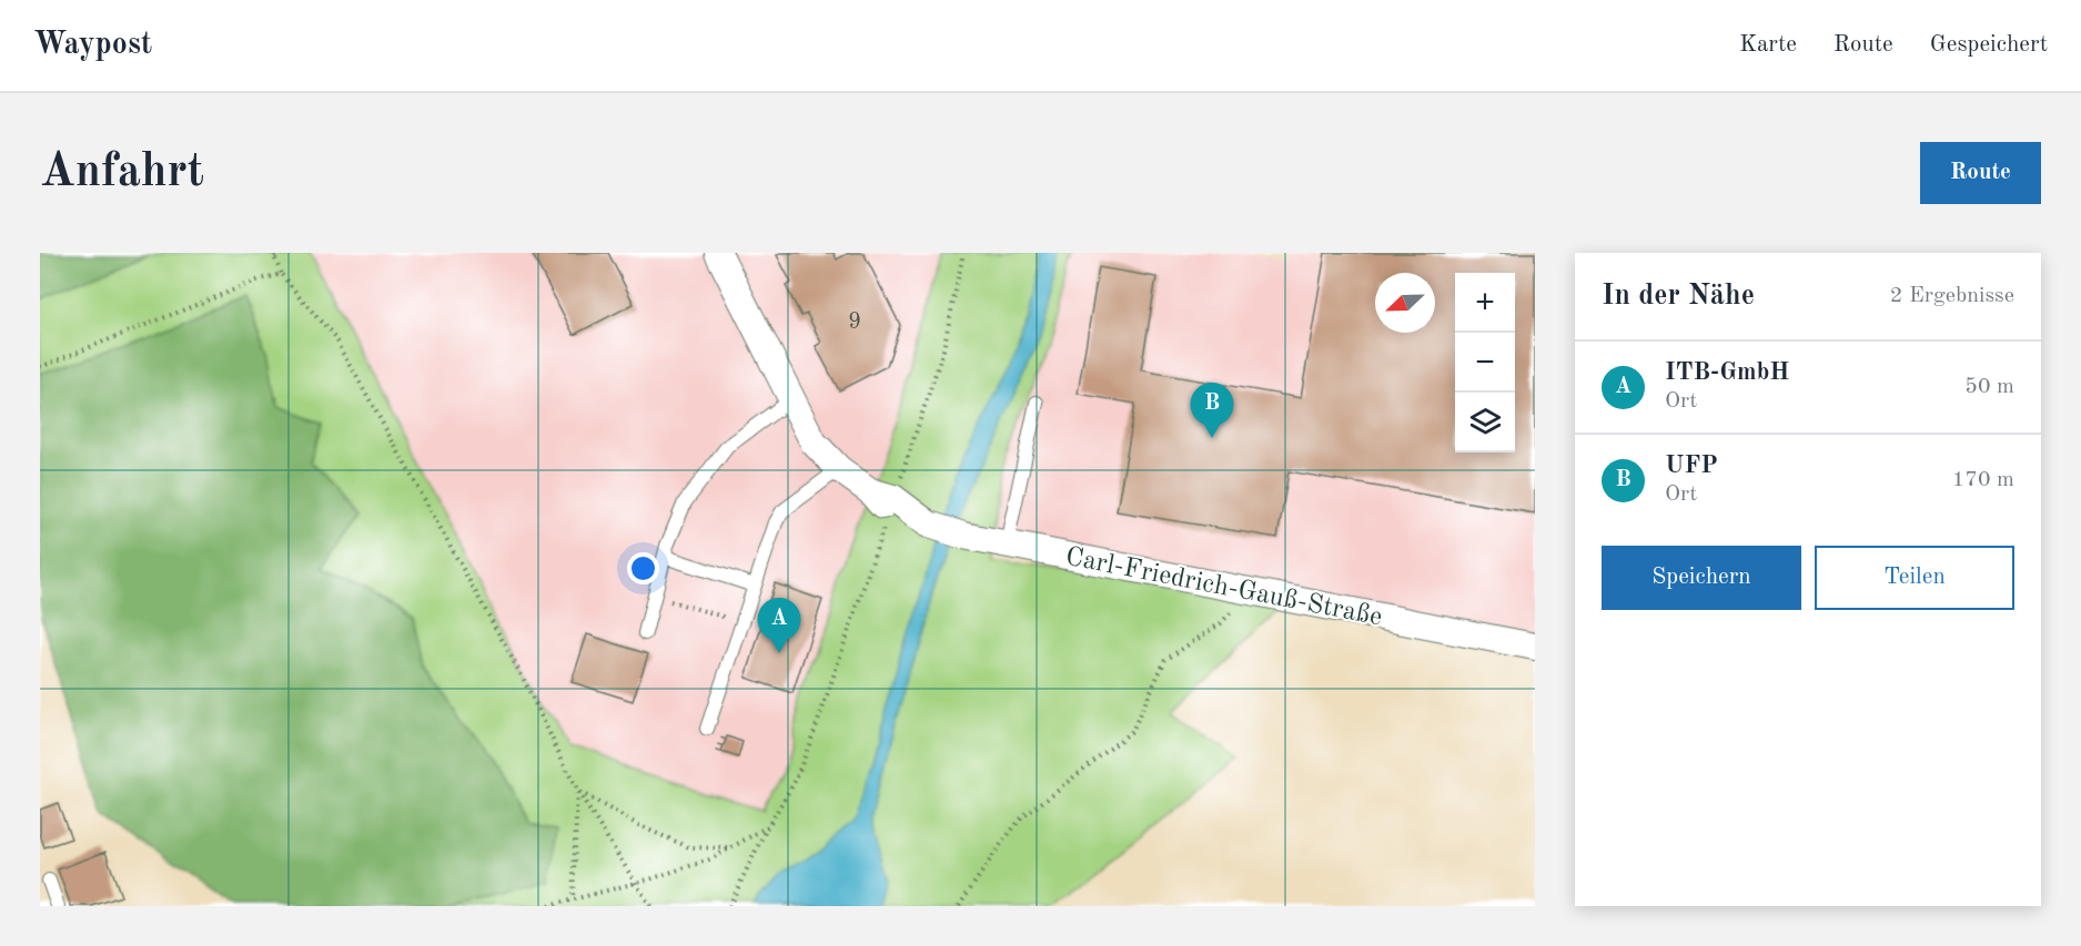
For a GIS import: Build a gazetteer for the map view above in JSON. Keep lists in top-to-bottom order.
{
  "streets": {
    "street": ["Carl-Friedrich-Gauß-Straße"]
  },
  "house_numbers": ["9"],
  "north": "bottom left",
  "page": {
    "header": "Waypost",
    "nav": ["Karte", "Route", "Gespeichert"],
    "buttons": [
      "Route",
      ["Speichern", "Teilen"]
    ],
    "title": "Anfahrt",
    "heading": ["In der Nähe", "2 Ergebnisse"],
    "map_buttons": ["+", "−"],
    "list": [
      {
        "mark": "A",
        "name": "ITB-GmbH",
        "note": "Ort",
        "value": "50 m"
      },
      {
        "mark": "B",
        "name": "UFP",
        "note": "Ort",
        "value": "170 m"
      }
    ],
    "pins": ["B", "A"]
  }
}
